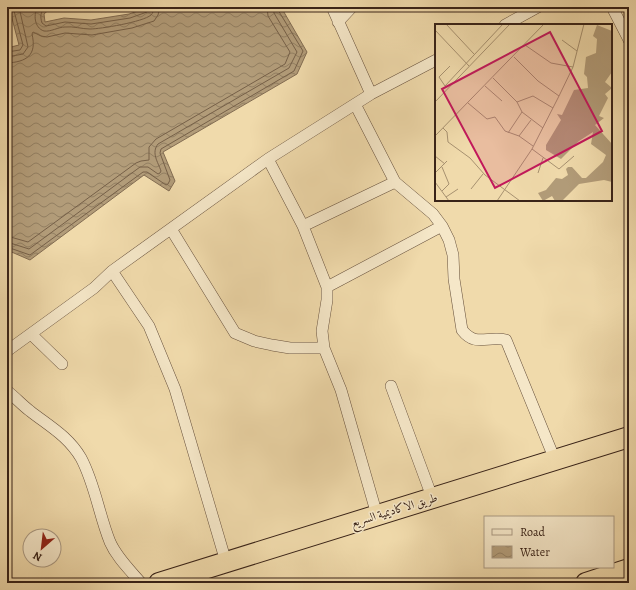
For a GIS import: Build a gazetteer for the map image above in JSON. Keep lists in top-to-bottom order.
{
  "streets": {
    "highway": ["طريق الاكاديمية السريع"]
  },
  "legend": ["Road", "Water"],
  "north": "bottom left"
}
